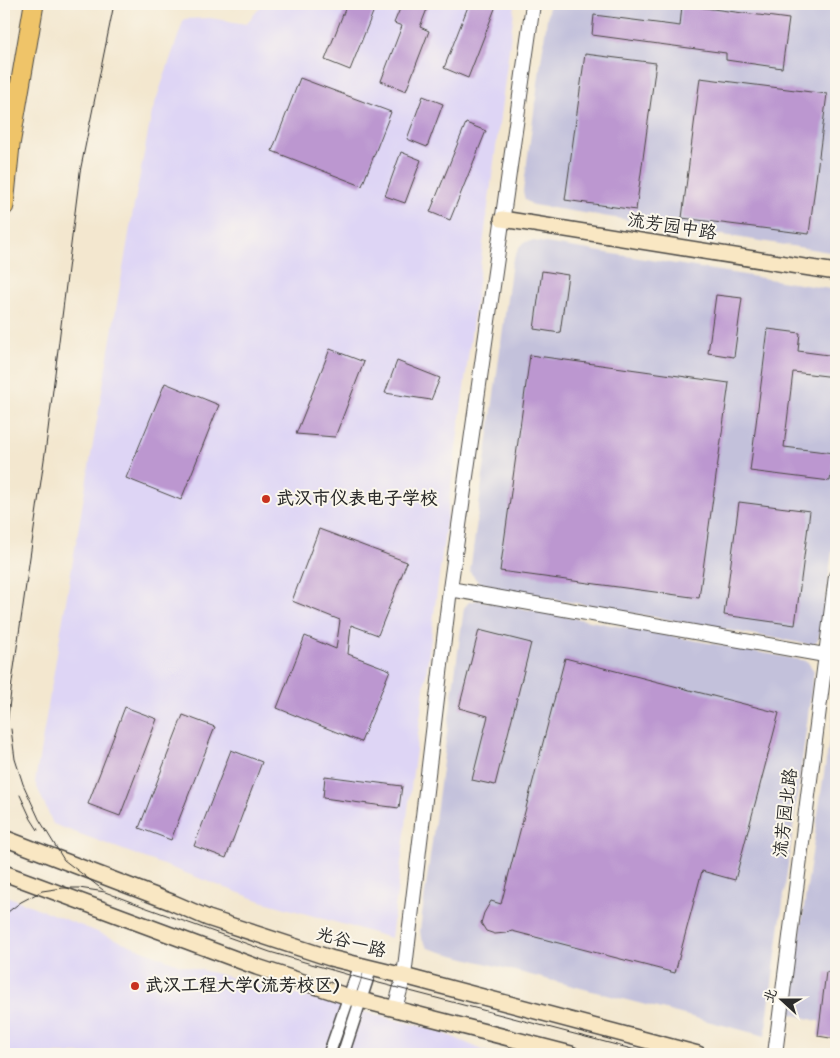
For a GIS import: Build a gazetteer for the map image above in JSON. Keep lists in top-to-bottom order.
{
  "streets": {
    "main road": ["流芳园中路", "光谷一路"],
    "street": ["流芳园北路"]
  },
  "places": ["武汉市仪表电子学校", "武汉工程大学(流芳校区)"],
  "north": "left"
}
